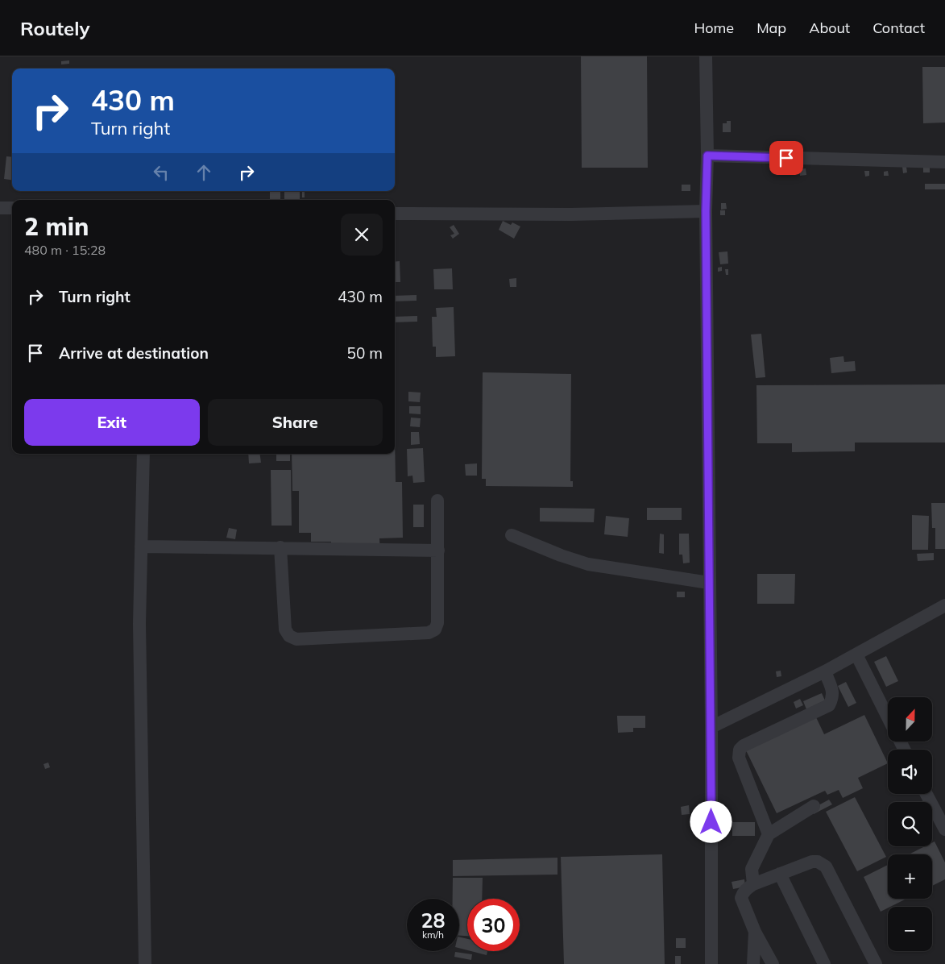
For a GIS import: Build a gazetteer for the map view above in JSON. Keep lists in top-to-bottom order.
{
  "north": "top",
  "page": {
    "header": "Routely",
    "nav": [
      "Home",
      "Map",
      "About",
      "Contact"
    ],
    "turn": ["430 m", "Turn right"],
    "heading": ["2 min", "480 m · 15:28"],
    "list": [
      {
        "name": "Turn right",
        "value": "430 m"
      },
      {
        "name": "Arrive at destination",
        "value": "50 m"
      }
    ],
    "buttons": ["Exit", "Share"],
    "map_buttons": ["+", "−"],
    "speed": "28 km/h",
    "limit": "30"
  }
}
